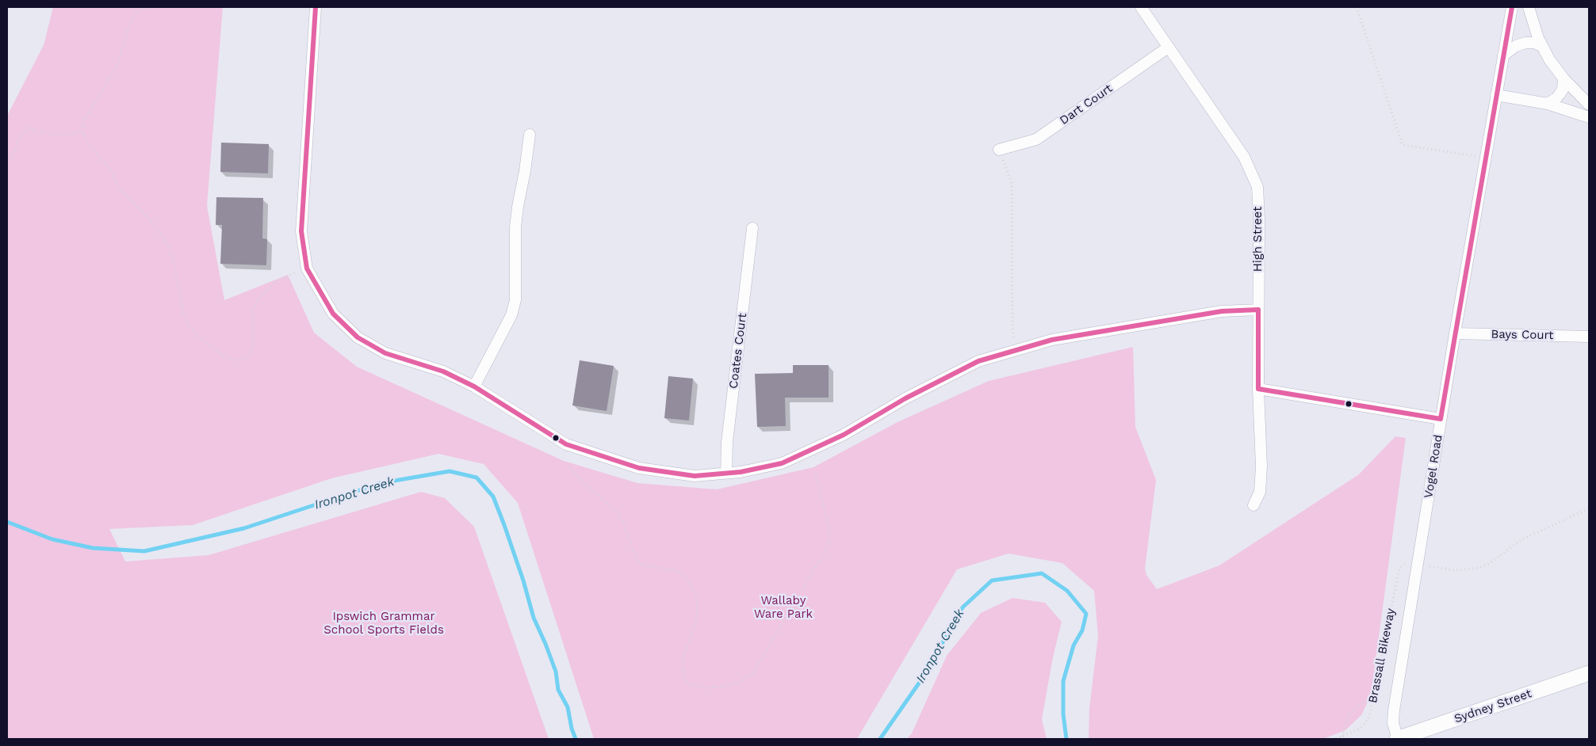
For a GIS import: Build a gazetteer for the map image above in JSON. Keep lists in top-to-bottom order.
{
  "streets": {
    "main road": ["Sydney Street"],
    "street": [
      "Dart Court",
      "High Street",
      "Bays Court",
      "Coates Court",
      "Vogel Road"
    ],
    "path": ["Brassall Bikeway"]
  },
  "crossings": [
    ["Dart Court", "High Street"],
    ["Bays Court", "Vogel Road"],
    ["Vogel Road", "Sydney Street"]
  ],
  "water": ["Ironpot Creek"],
  "parks": ["Wallaby Ware Park", "Ipswich Grammar School Sports Fields"]
}
